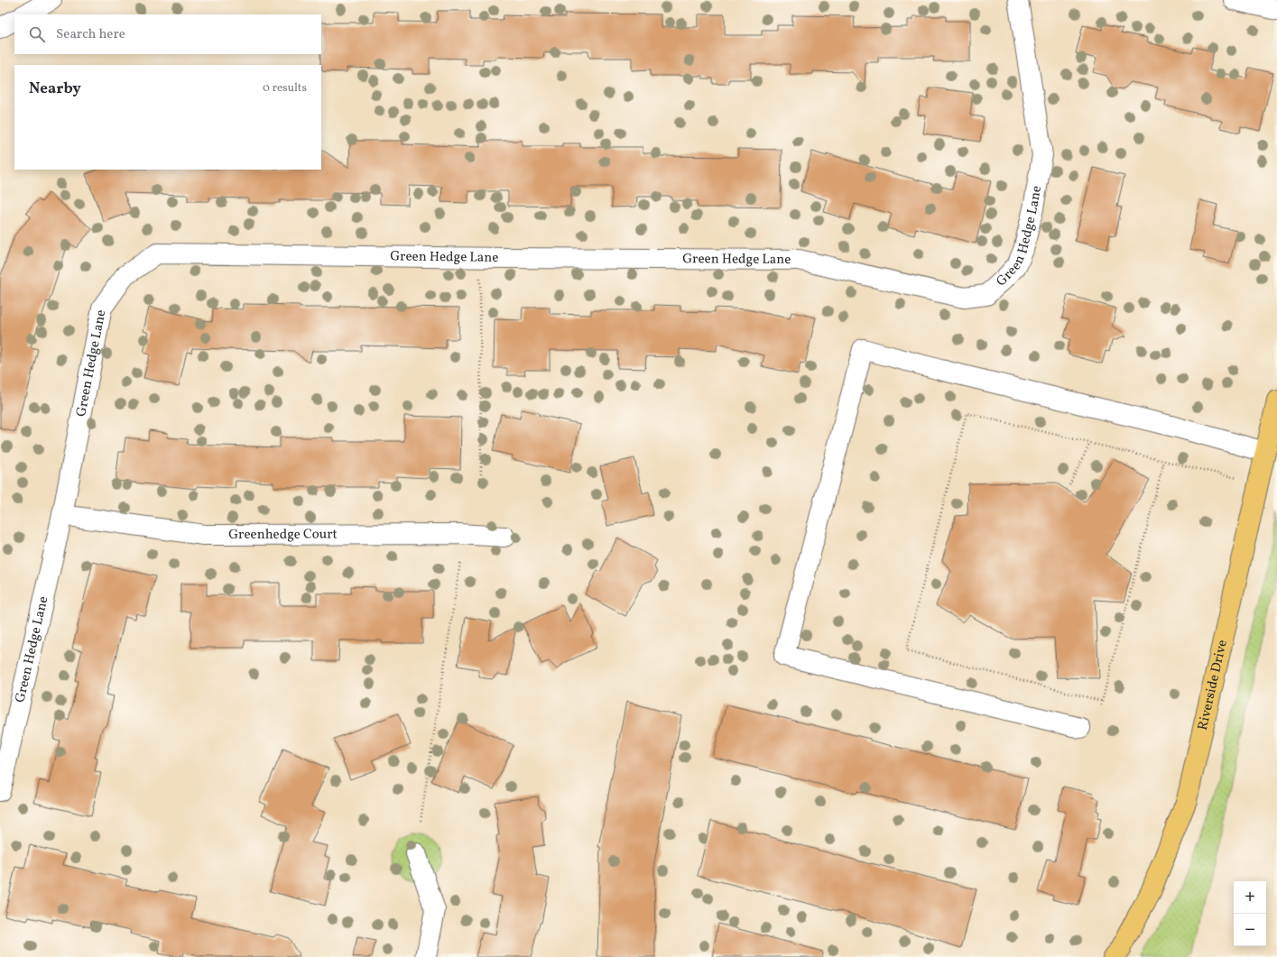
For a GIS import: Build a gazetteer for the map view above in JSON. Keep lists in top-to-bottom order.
{
  "streets": {
    "main road": ["Riverside Drive"],
    "street": ["Green Hedge Lane", "Greenhedge Court"]
  },
  "crossings": [
    ["Green Hedge Lane", "Greenhedge Court"]
  ],
  "page": {
    "search": "Search here",
    "heading": ["Nearby", "0 results"],
    "map_buttons": ["+", "−"]
  }
}
